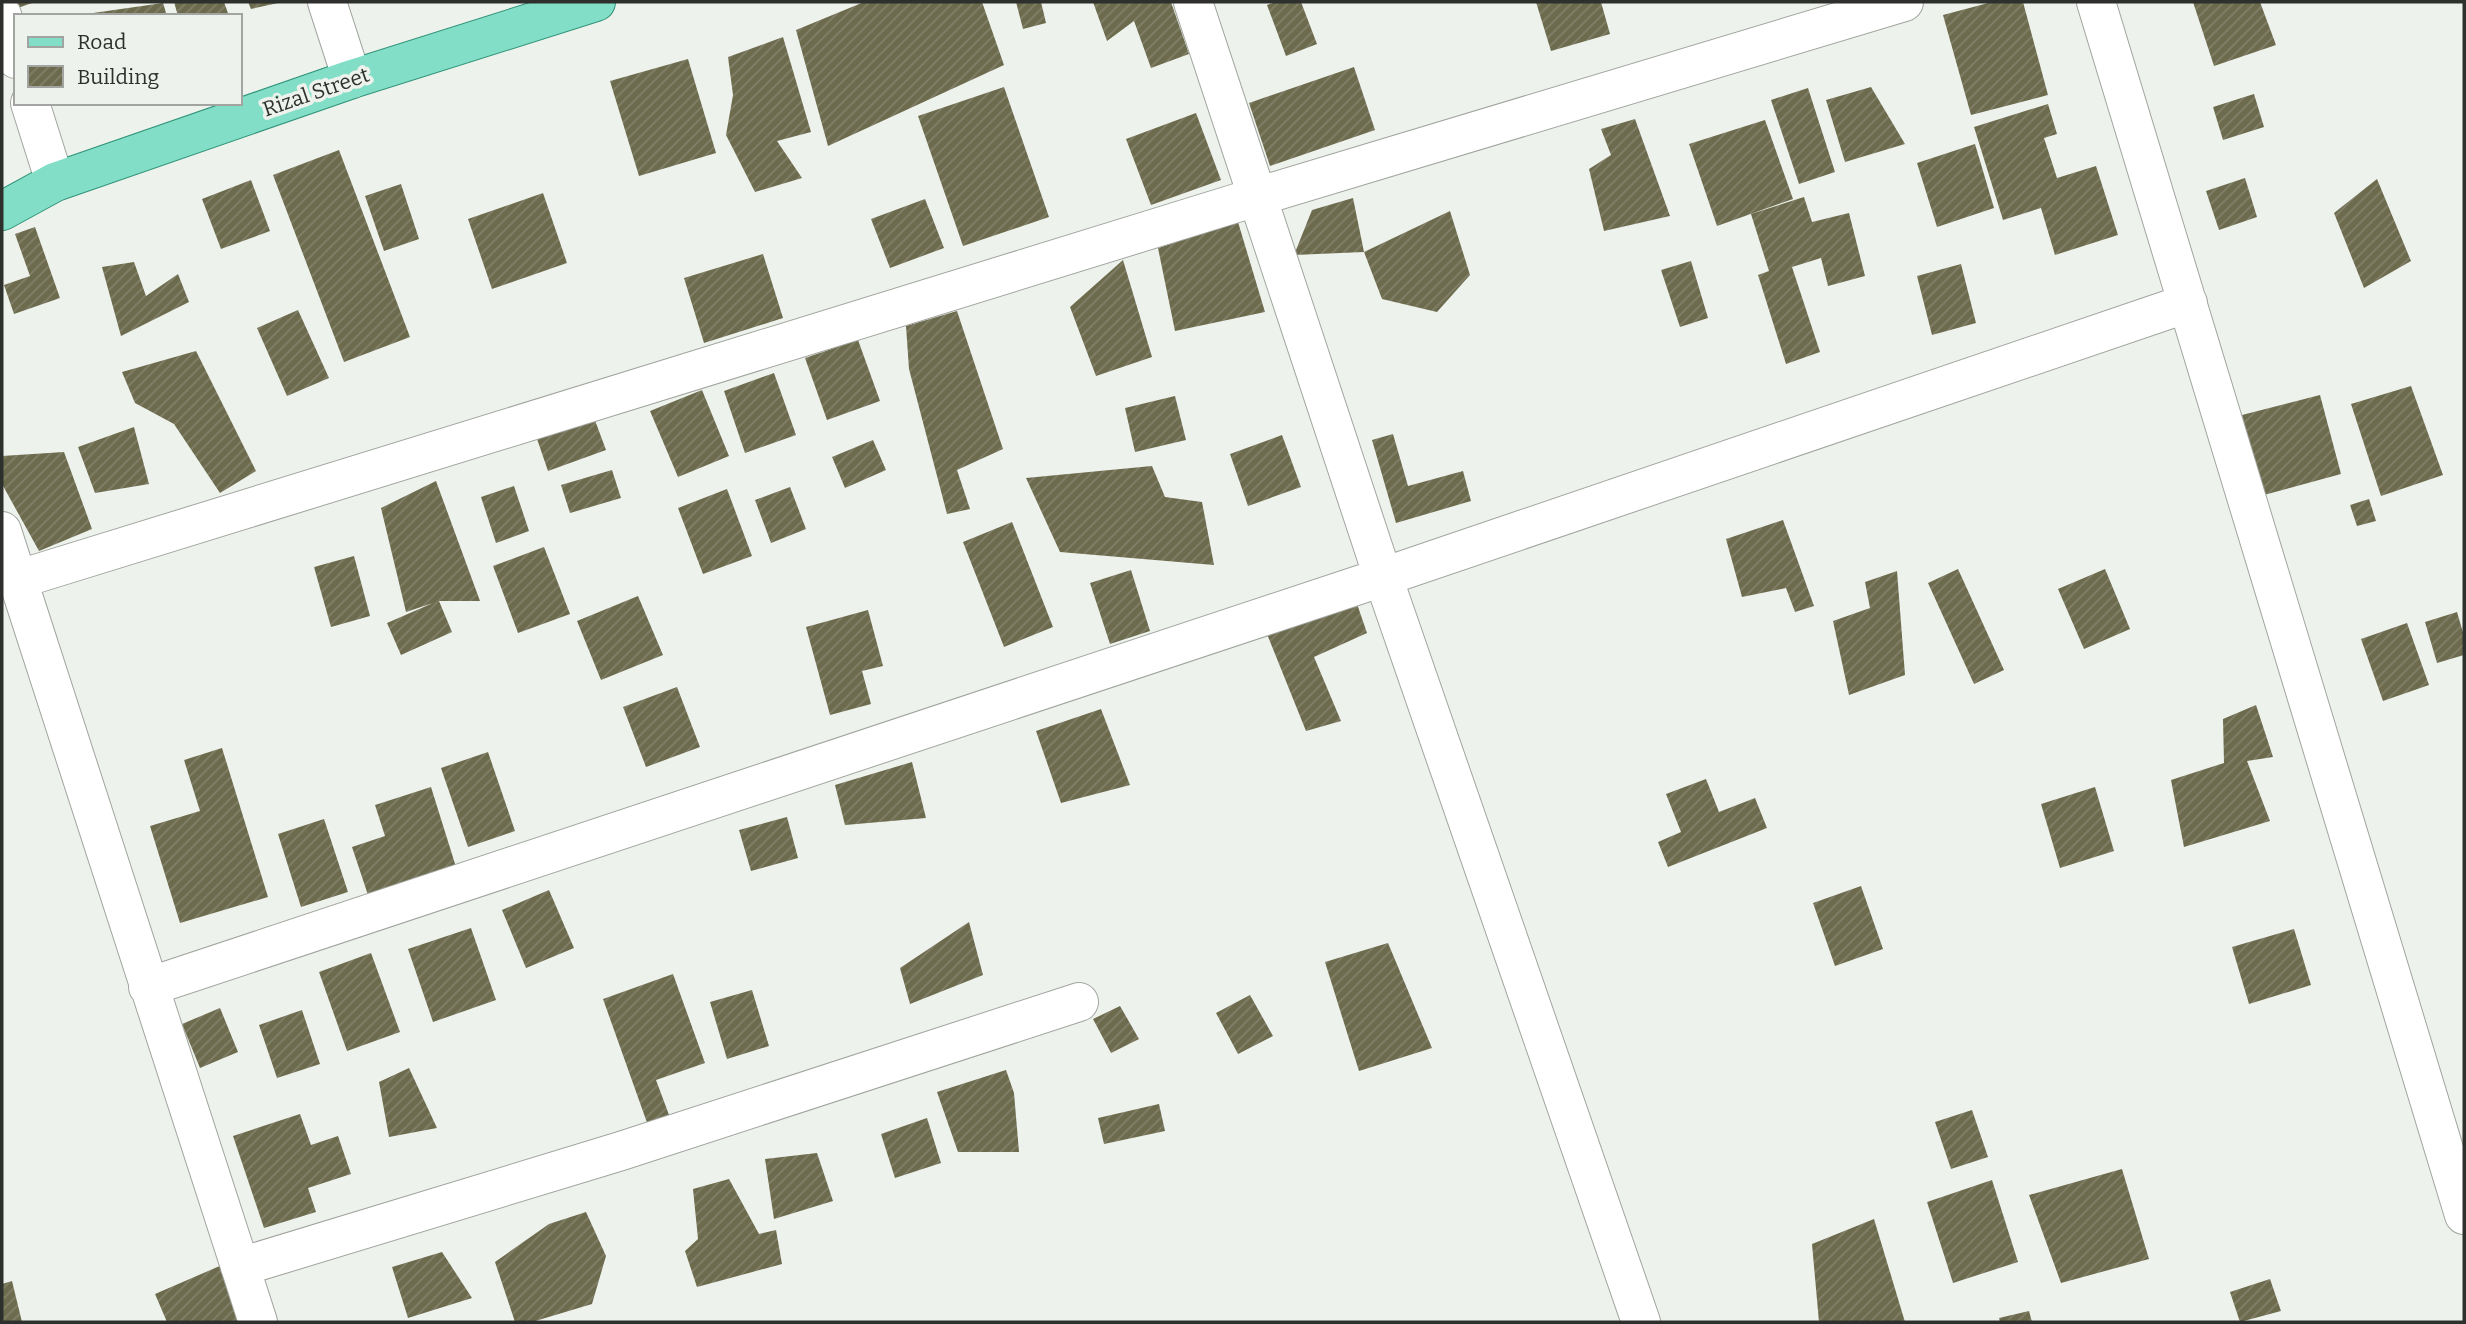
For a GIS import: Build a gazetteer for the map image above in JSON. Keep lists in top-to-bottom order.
{
  "streets": {
    "main road": ["Rizal Street"]
  },
  "legend": ["Road", "Building"]
}
